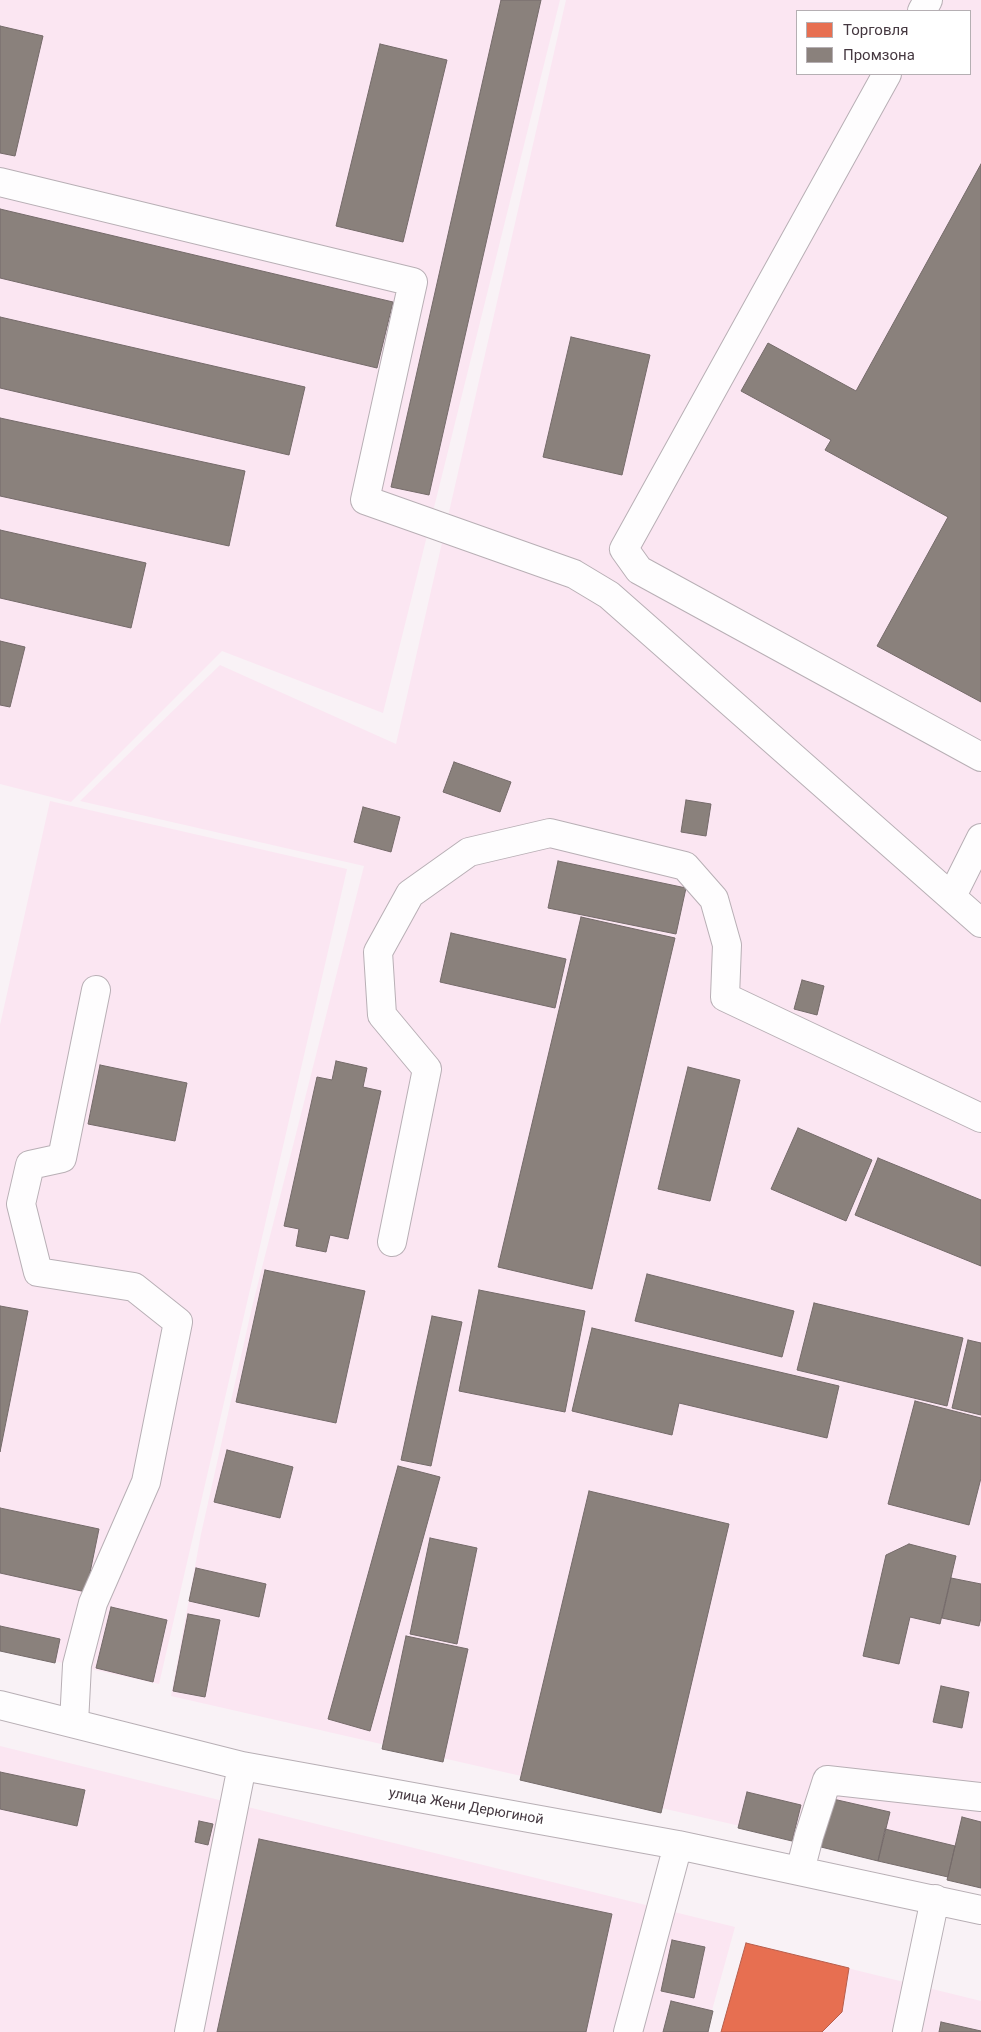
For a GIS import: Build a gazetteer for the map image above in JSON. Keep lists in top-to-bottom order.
{
  "streets": {
    "street": ["улица Жени Дерюгиной"]
  },
  "legend": ["Торговля", "Промзона"]
}
